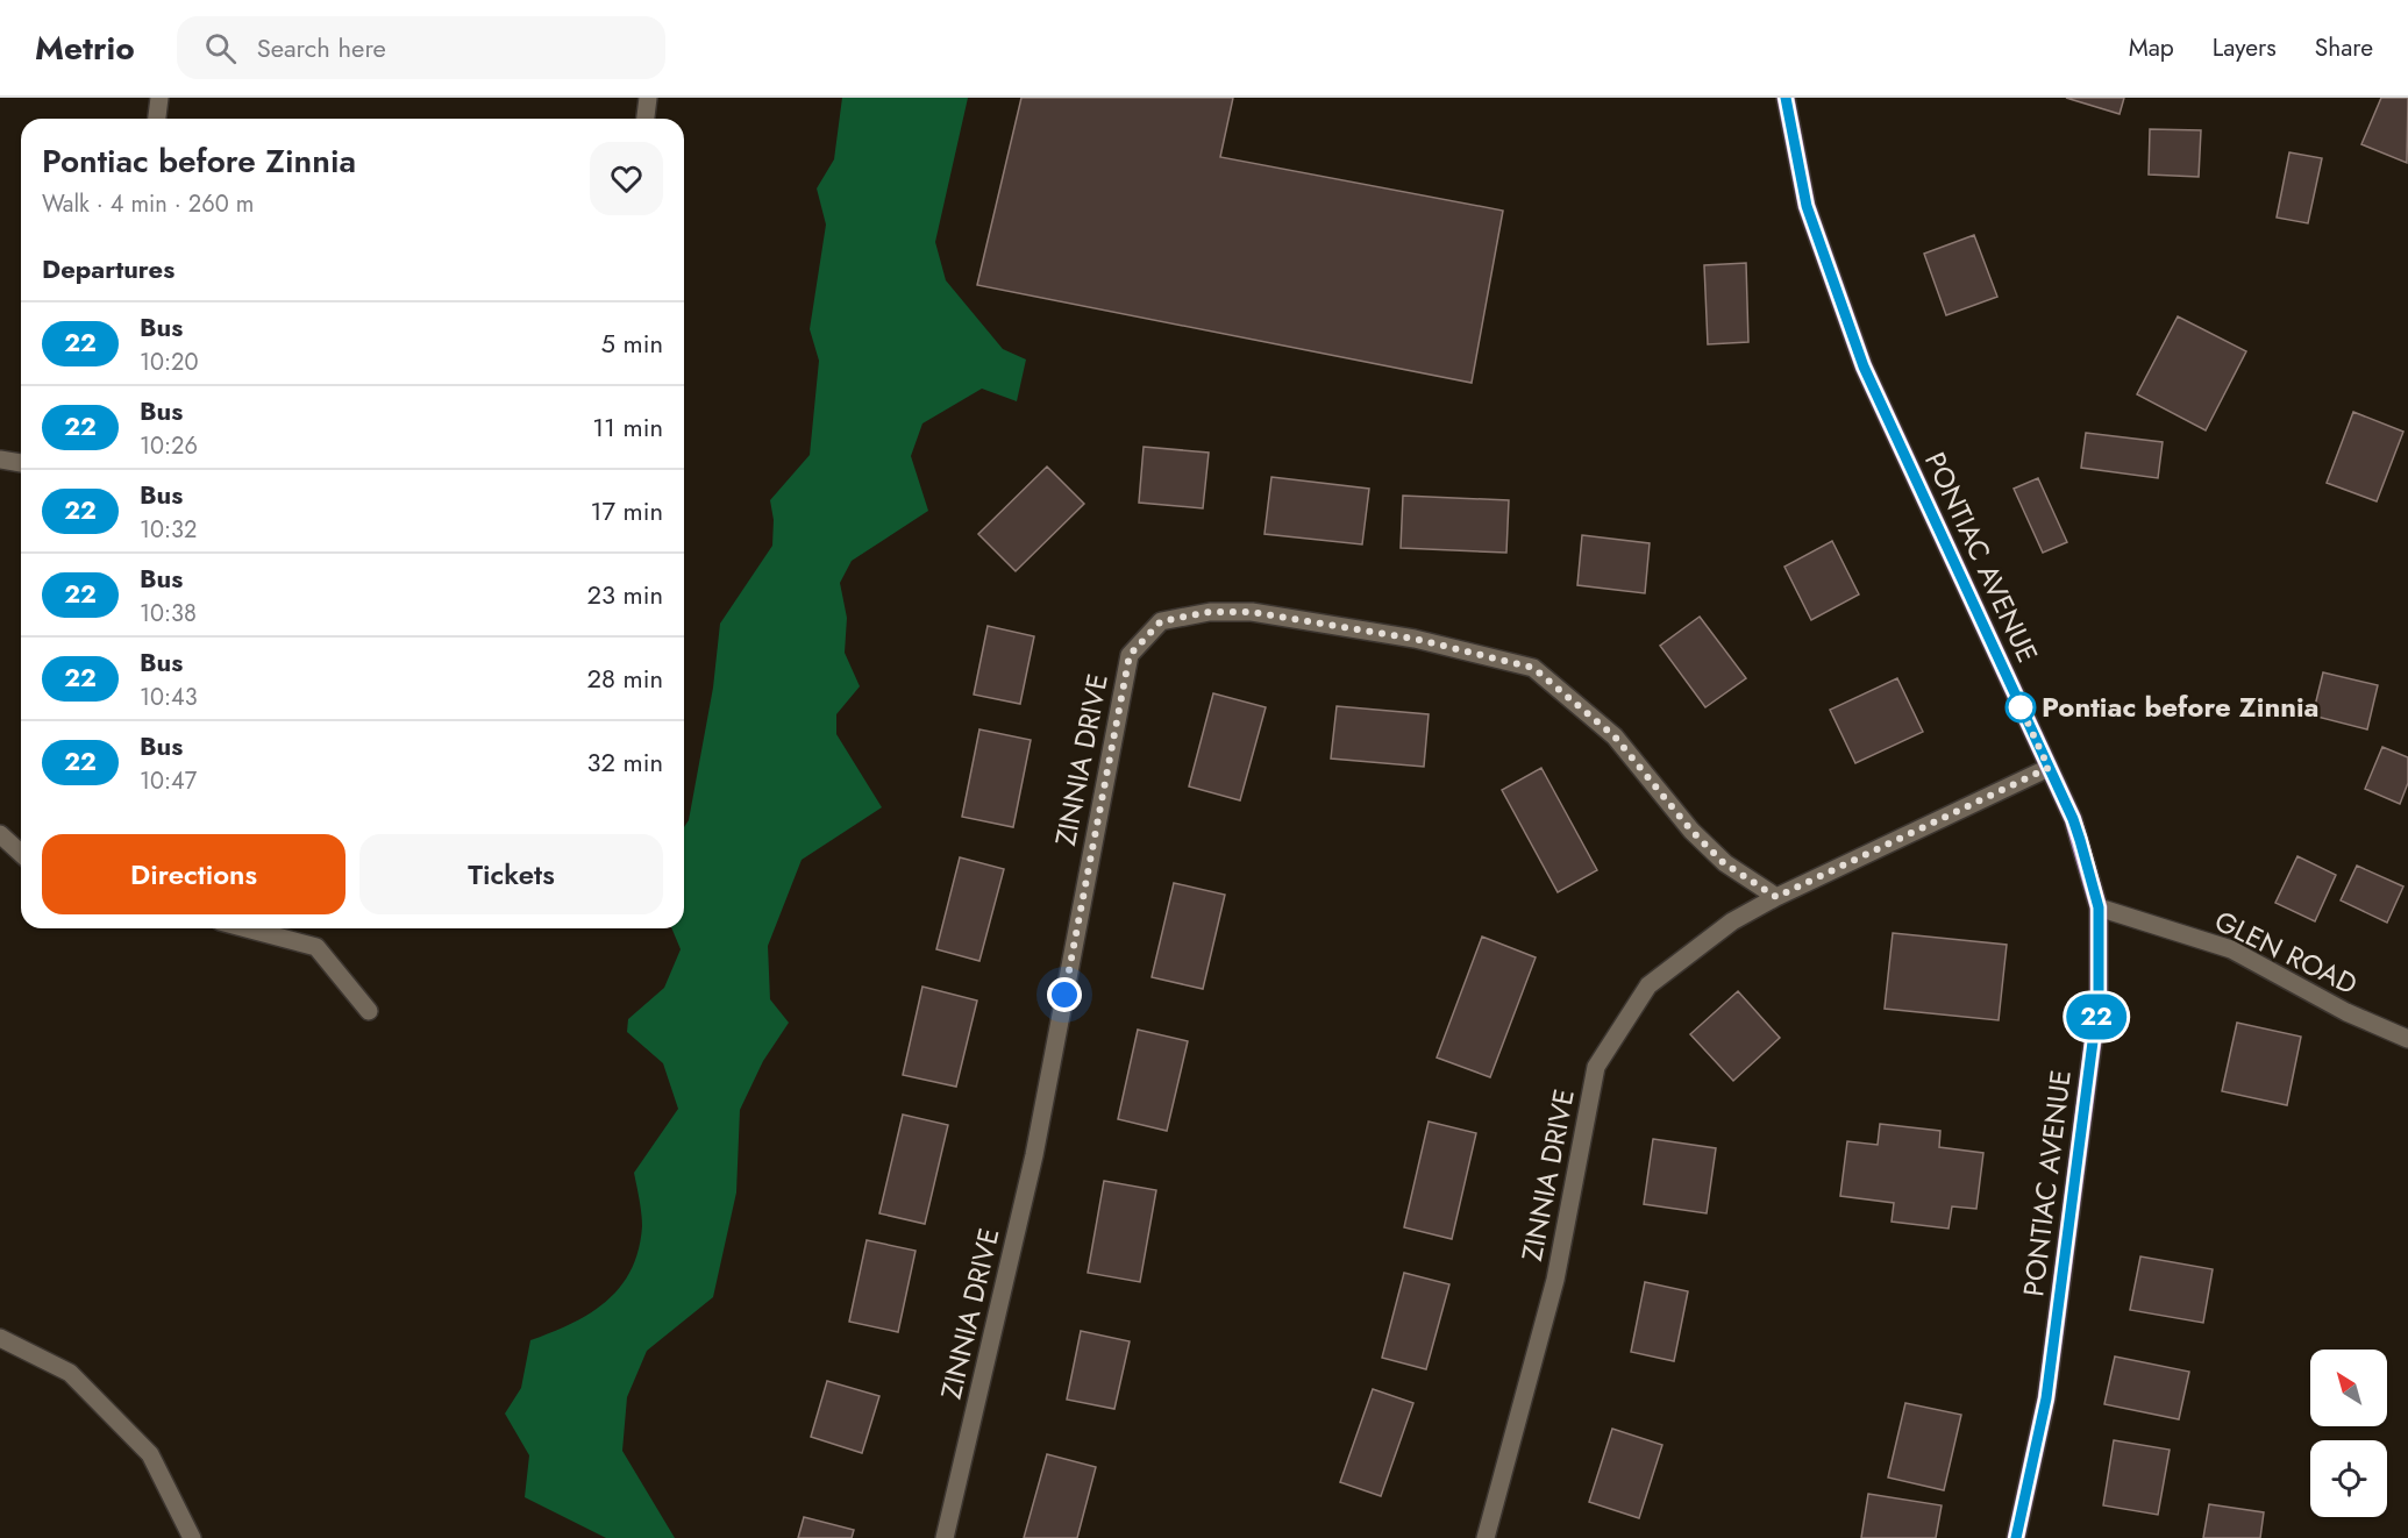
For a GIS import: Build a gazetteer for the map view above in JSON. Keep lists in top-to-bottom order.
{
  "streets": {
    "main road": ["PONTIAC AVENUE"],
    "street": ["ZINNIA DRIVE", "GLEN ROAD"]
  },
  "crossings": [
    ["PONTIAC AVENUE", "ZINNIA DRIVE"],
    ["PONTIAC AVENUE", "GLEN ROAD"]
  ],
  "places": ["Pontiac before Zinnia"],
  "lines": ["bus line 22"],
  "north": "top left",
  "page": {
    "header": "Metrio",
    "search": "Search here",
    "nav": ["Map", "Layers", "Share"],
    "on_map": "22",
    "heading": [
      ["Pontiac before Zinnia", "Walk · 4 min · 260 m"],
      "Departures"
    ],
    "list": [
      {
        "mark": "22",
        "name": "Bus",
        "note": "10:20",
        "value": "5 min"
      },
      {
        "mark": "22",
        "name": "Bus",
        "note": "10:26",
        "value": "11 min"
      },
      {
        "mark": "22",
        "name": "Bus",
        "note": "10:32",
        "value": "17 min"
      },
      {
        "mark": "22",
        "name": "Bus",
        "note": "10:38",
        "value": "23 min"
      },
      {
        "mark": "22",
        "name": "Bus",
        "note": "10:43",
        "value": "28 min"
      },
      {
        "mark": "22",
        "name": "Bus",
        "note": "10:47",
        "value": "32 min"
      }
    ],
    "buttons": ["Directions", "Tickets"]
  }
}
